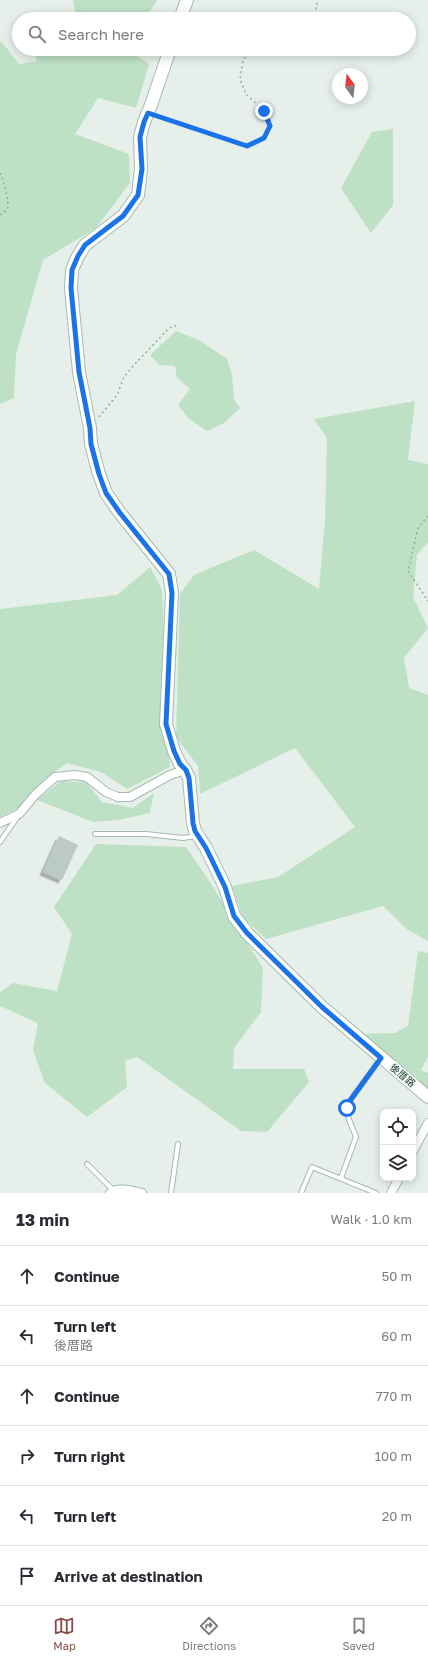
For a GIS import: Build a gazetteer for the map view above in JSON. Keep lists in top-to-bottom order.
{
  "streets": {
    "street": ["後厝路"]
  },
  "north": "top",
  "page": {
    "search": "Search here",
    "heading": ["13 min", "Walk · 1.0 km"],
    "list": [
      ["Continue", "50 m"],
      ["Turn left", "後厝路", "60 m"],
      ["Continue", "770 m"],
      ["Turn right", "100 m"],
      ["Turn left", "20 m"],
      "Arrive at destination"
    ],
    "nav": ["Map", "Directions", "Saved"]
  }
}
